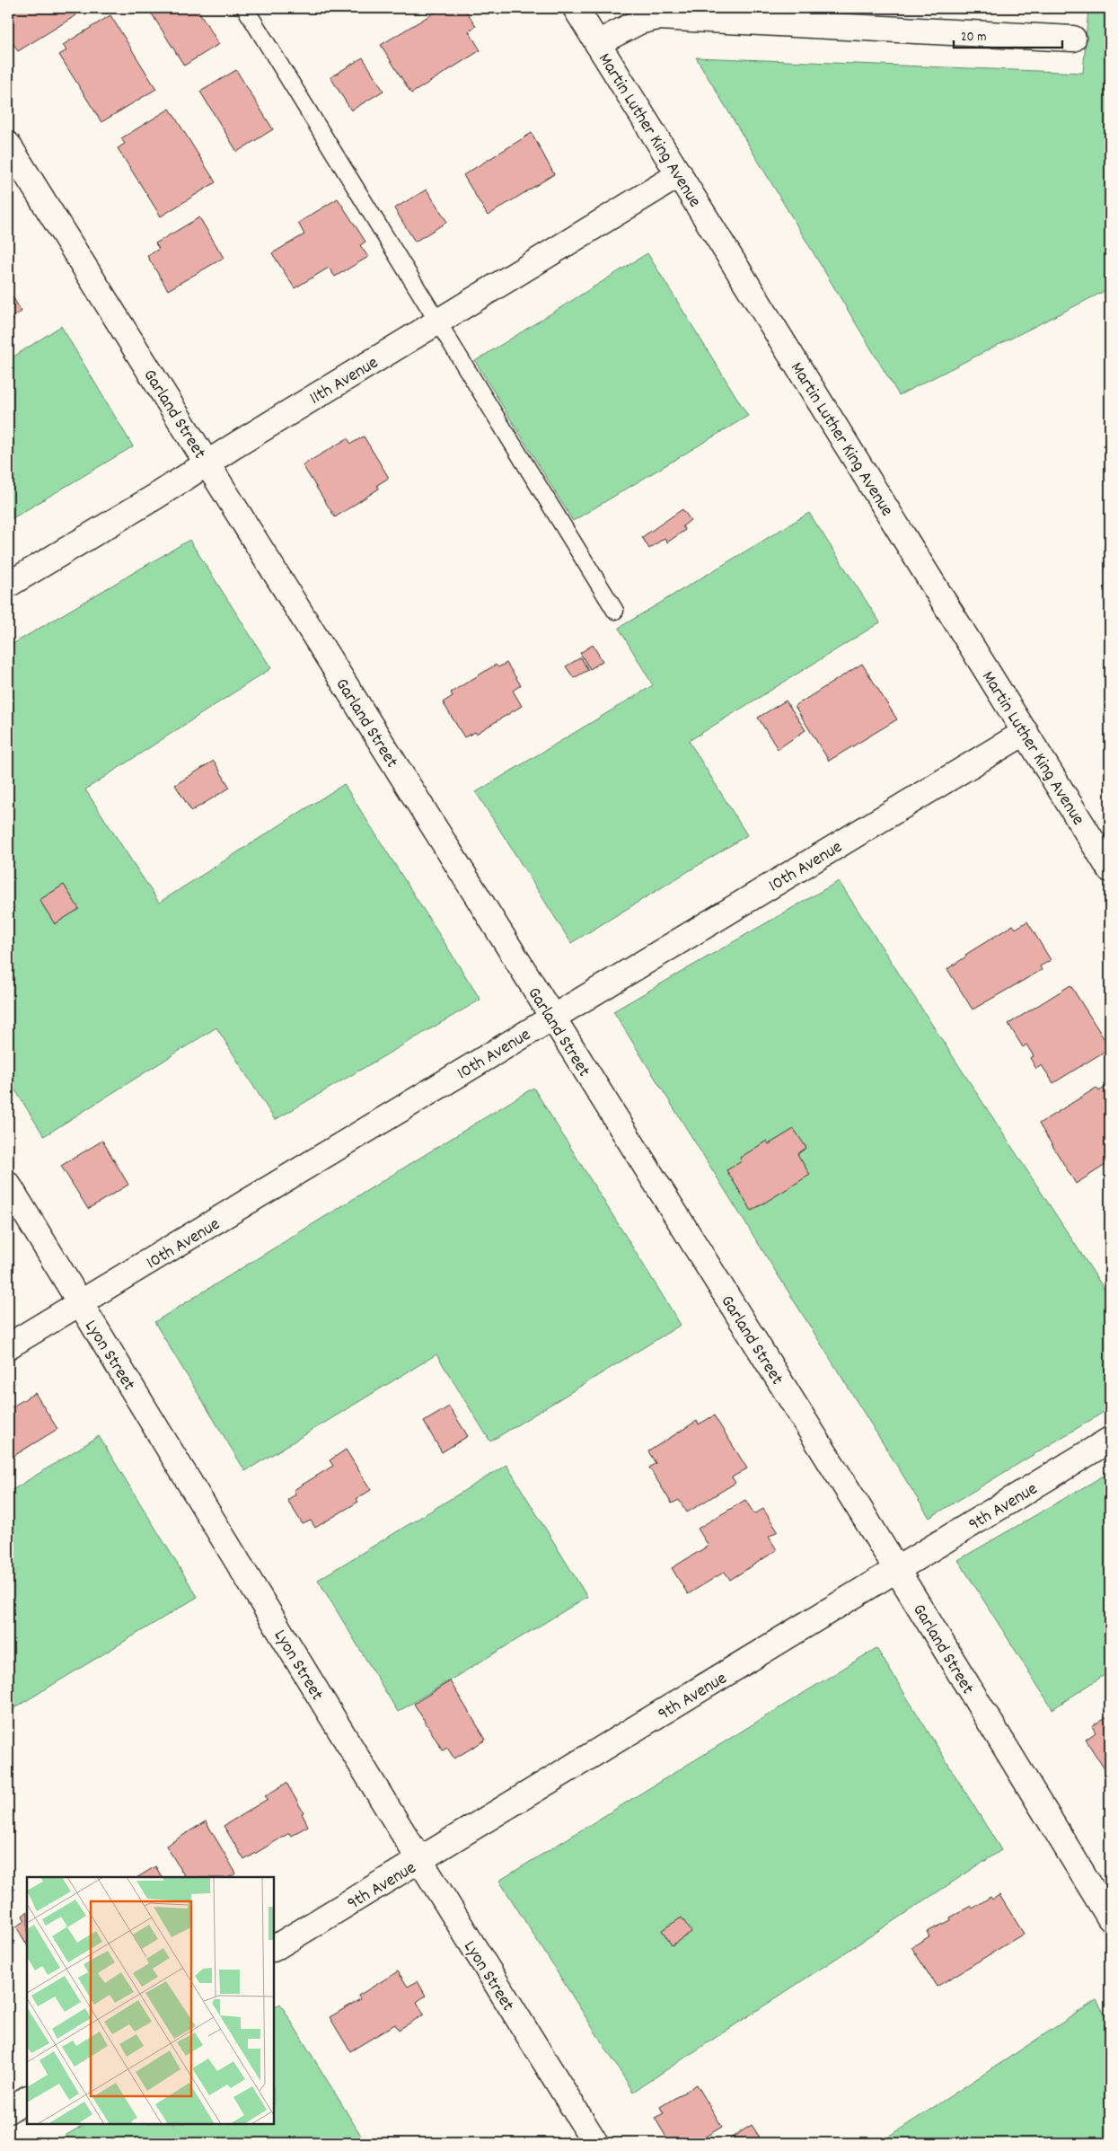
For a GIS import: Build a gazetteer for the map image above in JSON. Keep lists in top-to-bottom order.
{
  "streets": {
    "street": [
      "Martin Luther King Avenue",
      "11th Avenue",
      "Garland Street",
      "10th Avenue",
      "Lyon Street",
      "9th Avenue"
    ]
  },
  "crossings": [
    ["Martin Luther King Avenue", "11th Avenue"],
    ["Martin Luther King Avenue", "10th Avenue"],
    ["11th Avenue", "Garland Street"],
    ["Garland Street", "10th Avenue"],
    ["Garland Street", "9th Avenue"],
    ["10th Avenue", "Lyon Street"],
    ["Lyon Street", "9th Avenue"]
  ],
  "scale_bar": "20 m"
}
